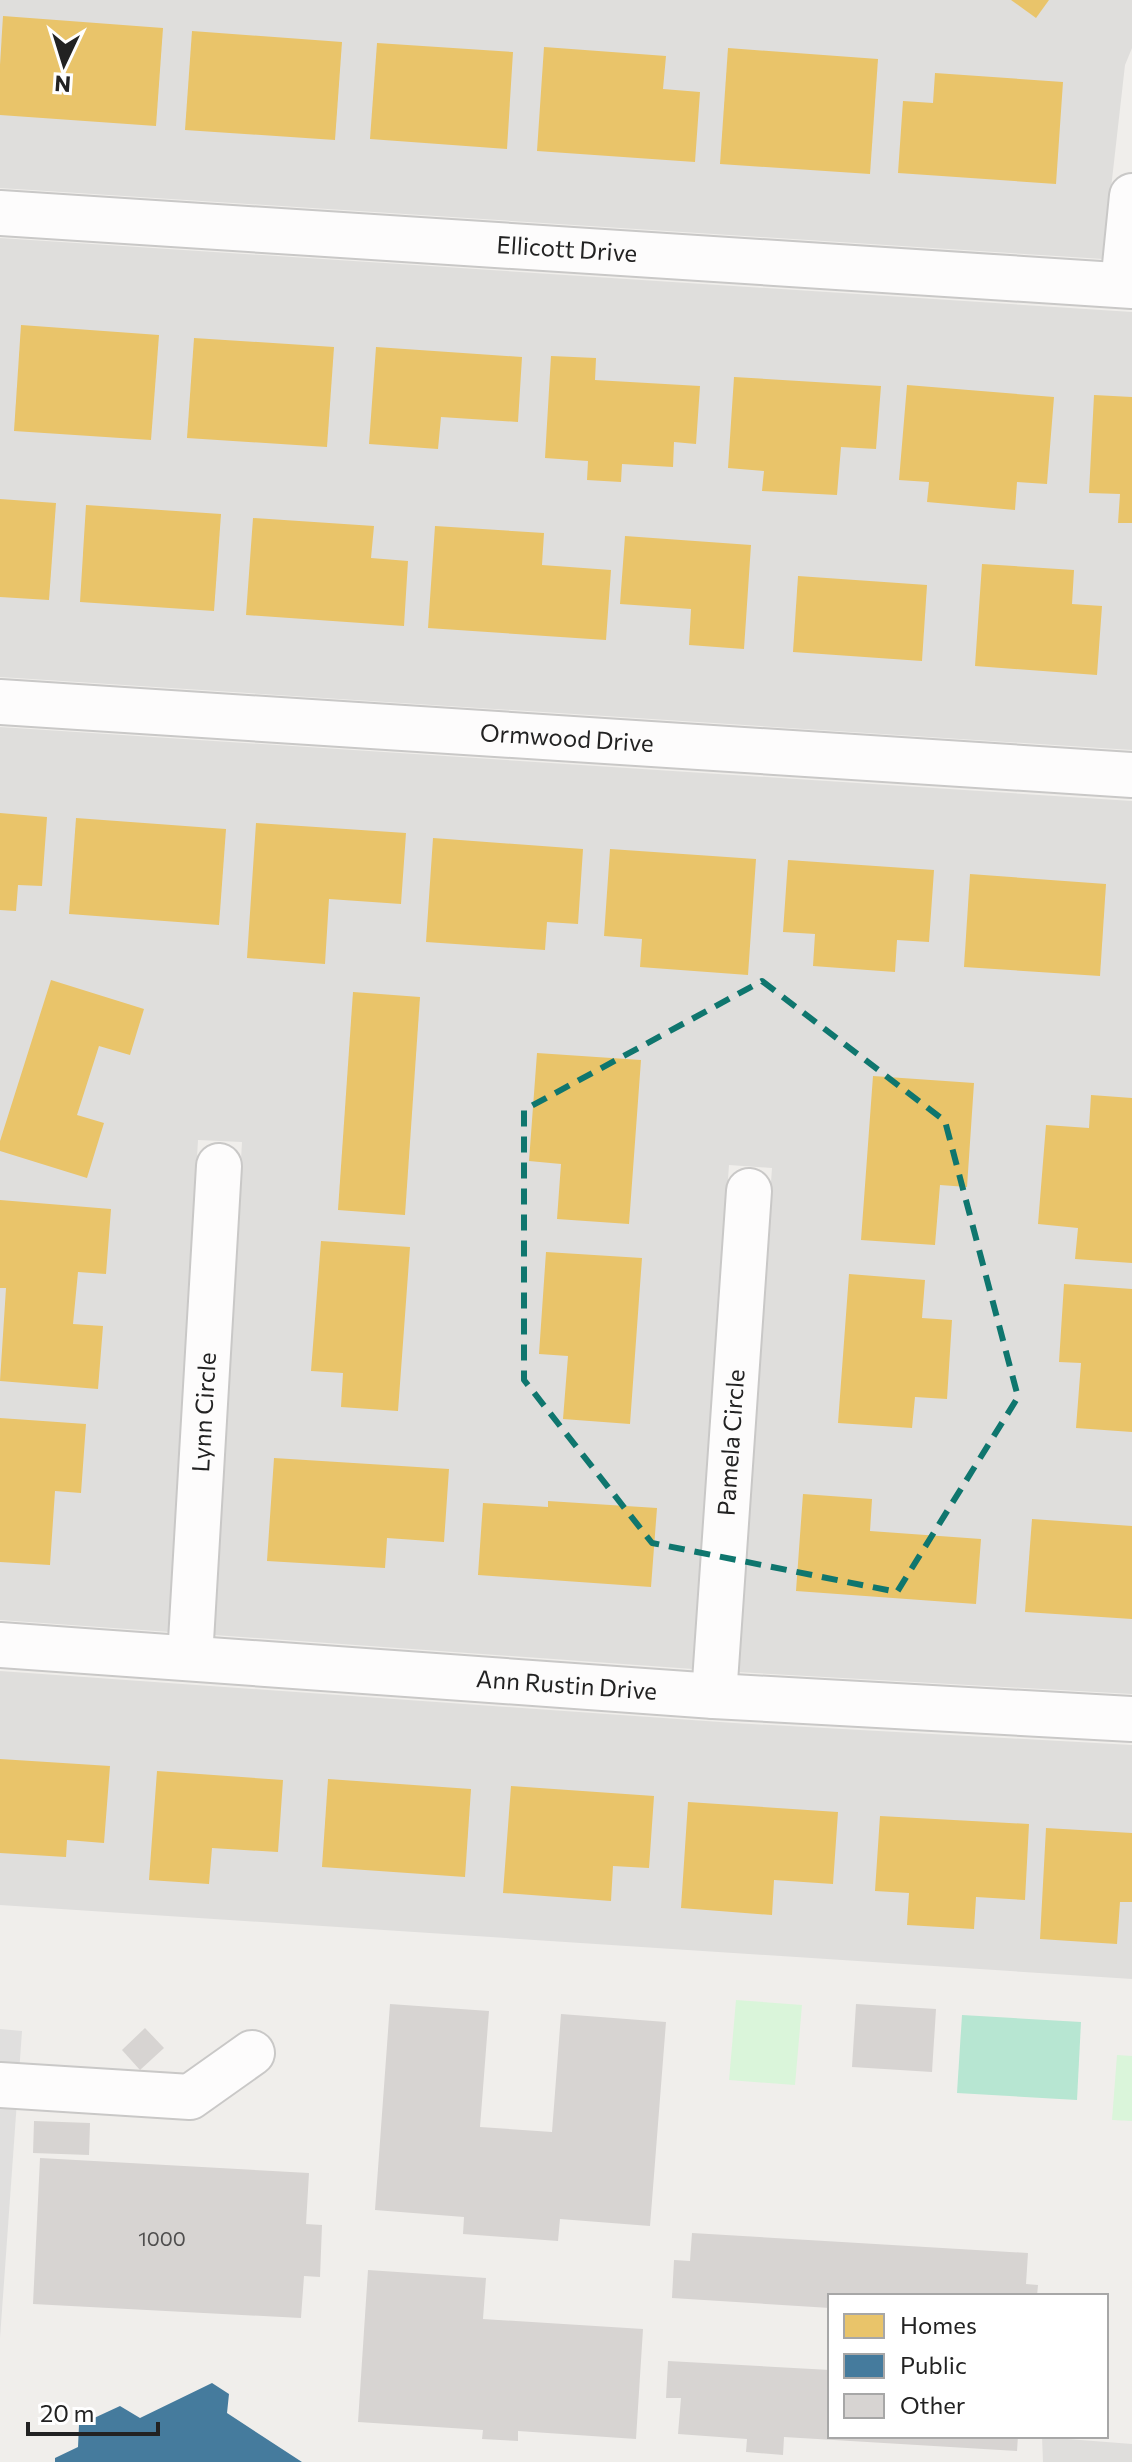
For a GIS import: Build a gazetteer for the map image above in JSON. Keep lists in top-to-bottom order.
{
  "streets": {
    "street": [
      "Ellicott Drive",
      "Ormwood Drive",
      "Lynn Circle",
      "Pamela Circle",
      "Ann Rustin Drive"
    ]
  },
  "crossings": [
    ["Lynn Circle", "Ann Rustin Drive"],
    ["Pamela Circle", "Ann Rustin Drive"]
  ],
  "house_numbers": ["1000"],
  "legend": ["Homes", "Public", "Other"],
  "scale_bar": "20 m",
  "north": "bottom"
}
